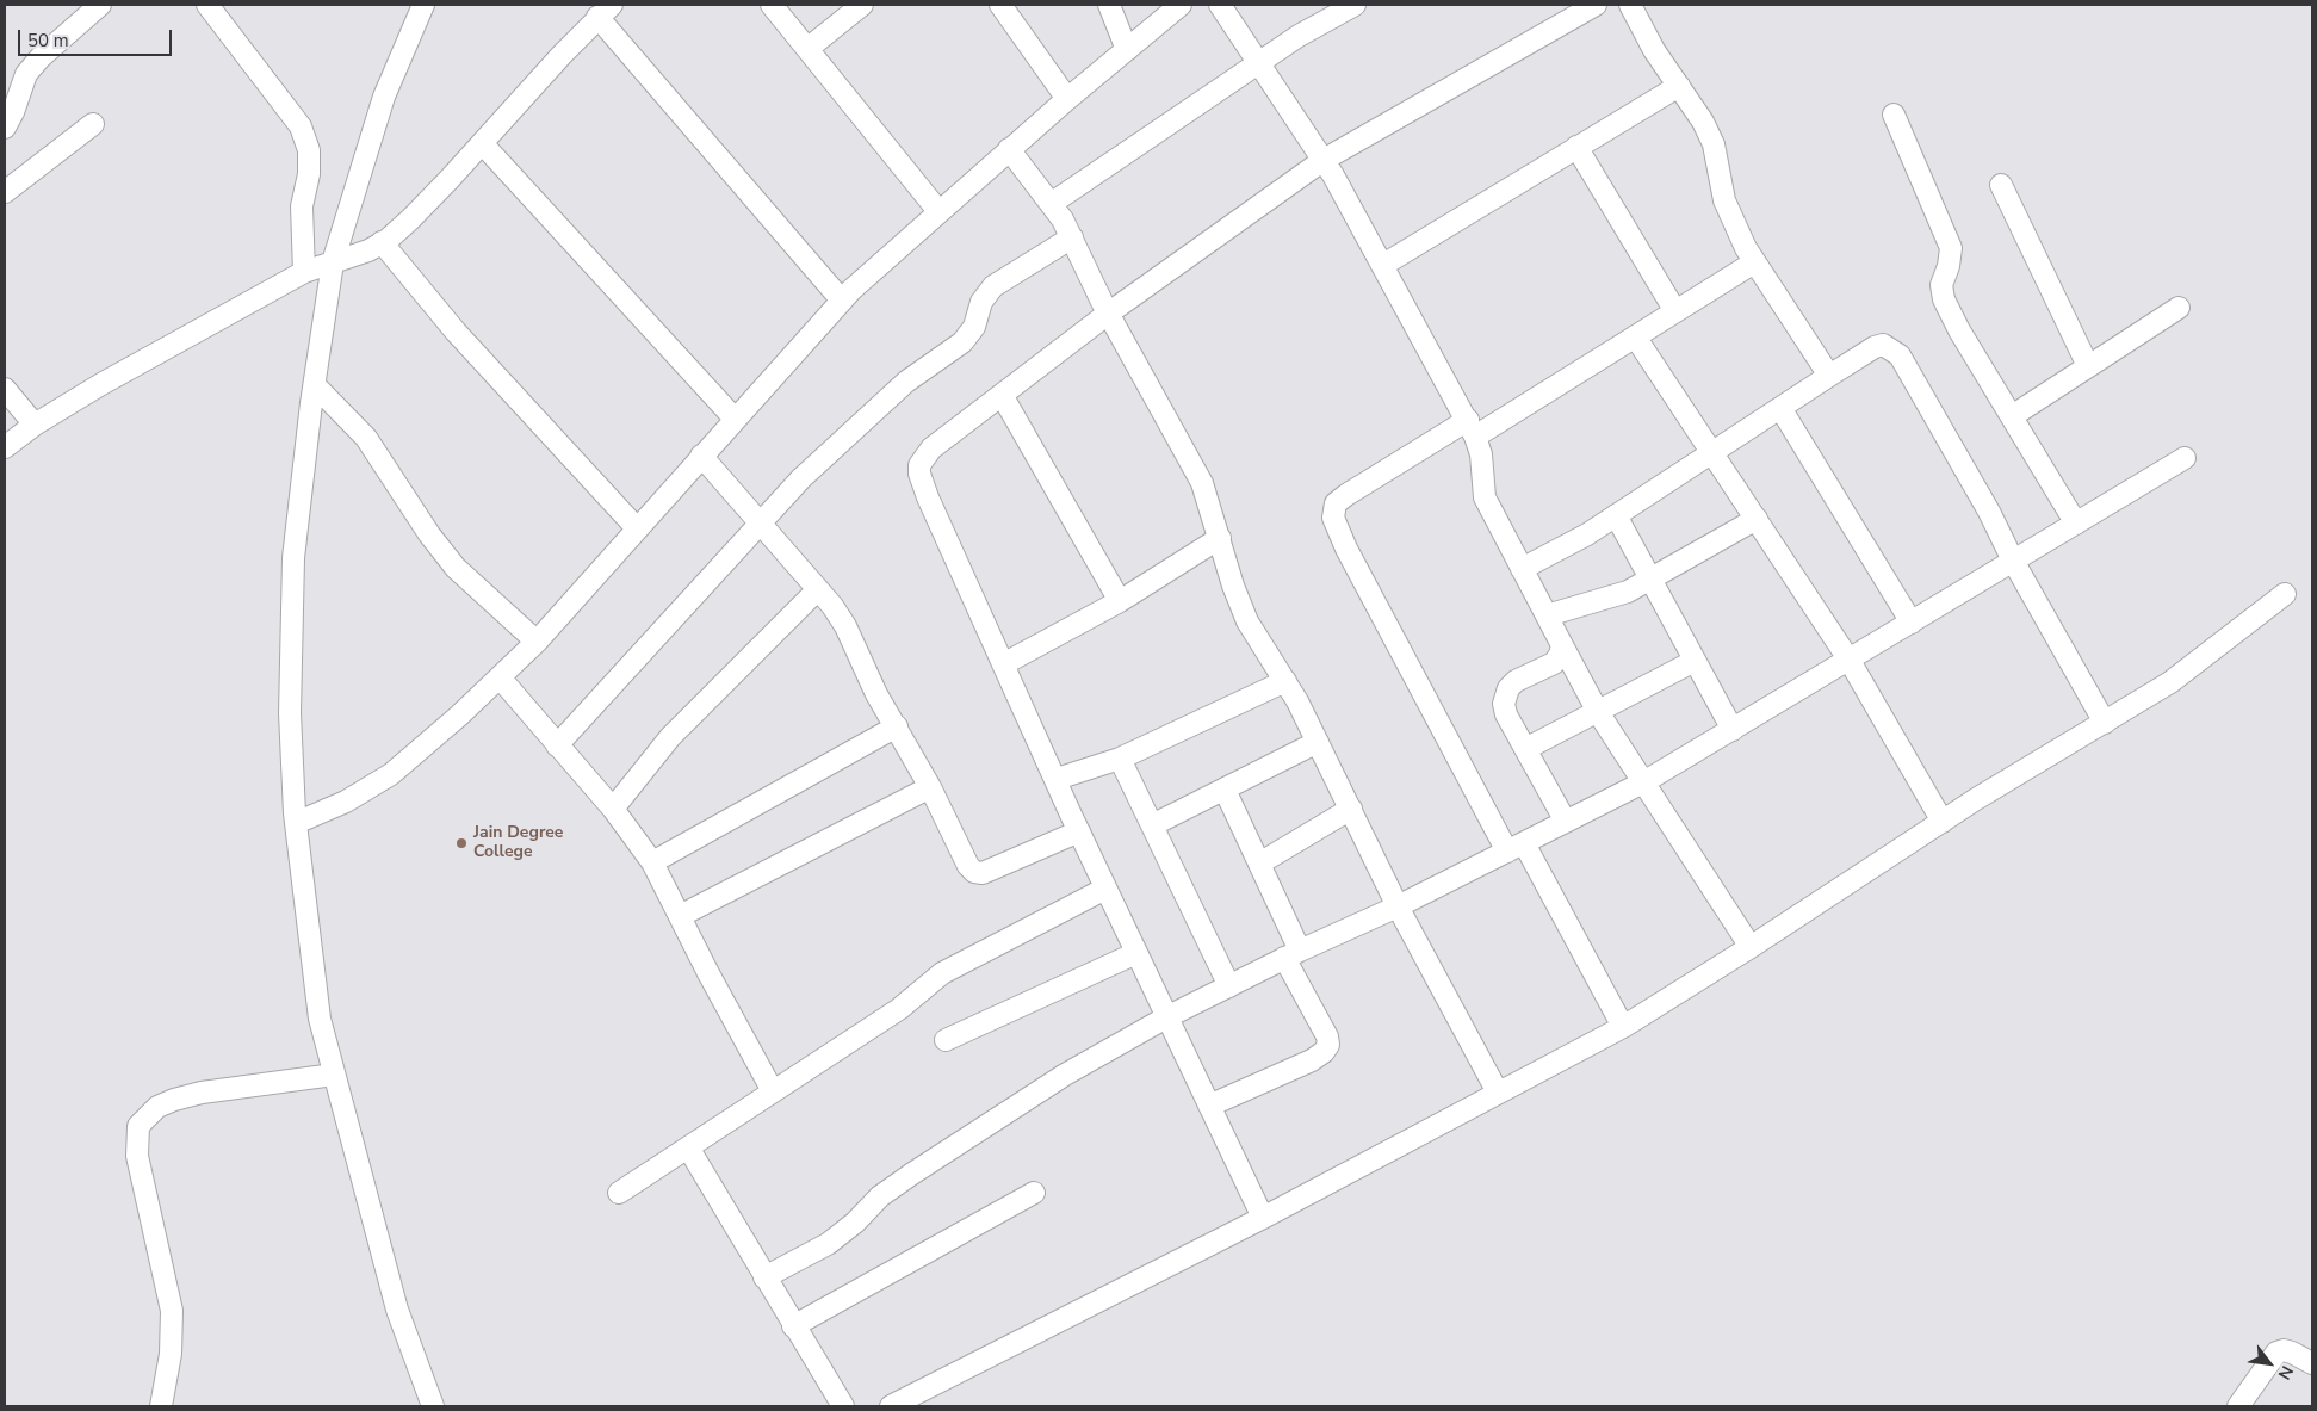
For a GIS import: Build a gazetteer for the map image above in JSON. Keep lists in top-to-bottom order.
{
  "places": ["Jain Degree College"],
  "scale_bar": "50 m",
  "north": "bottom right"
}
